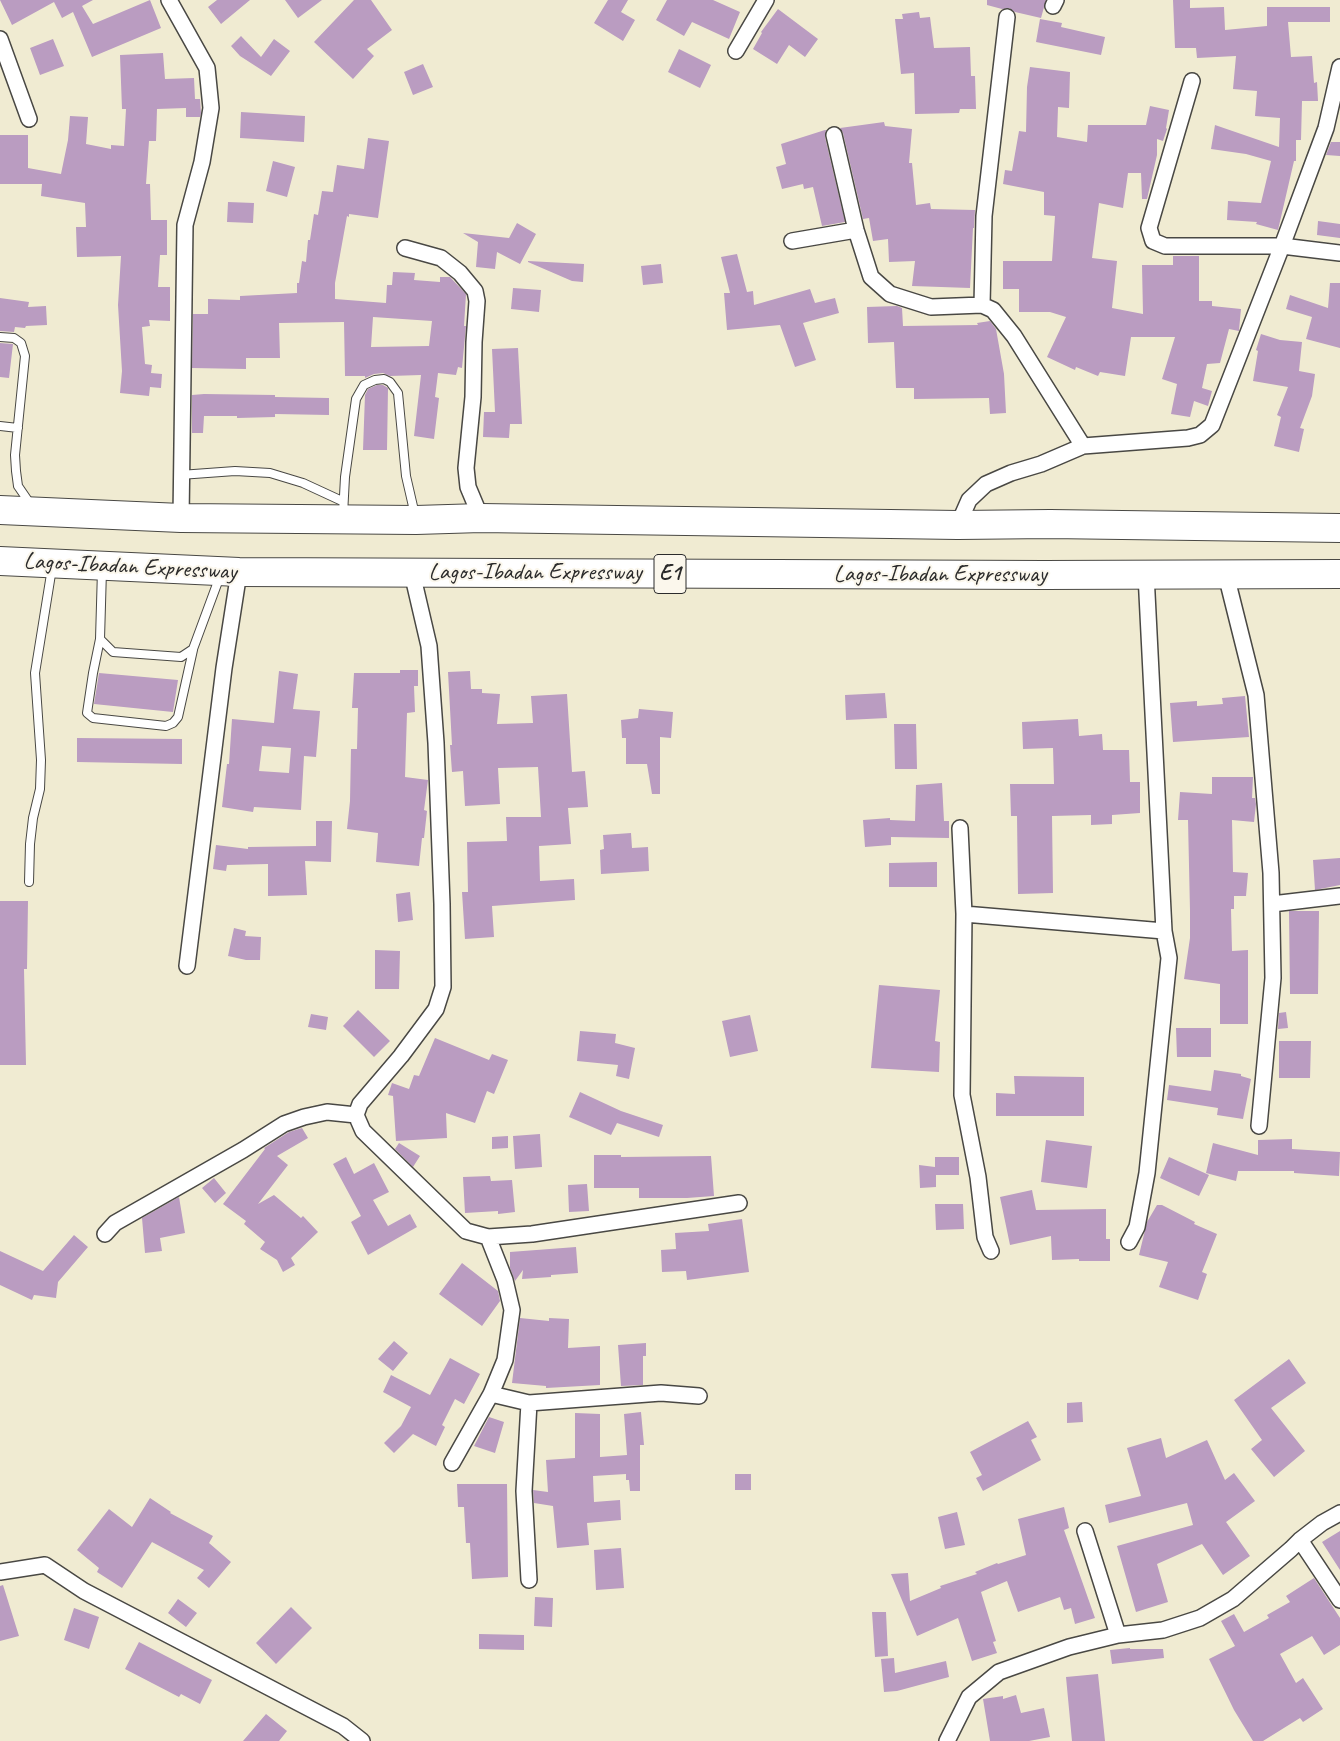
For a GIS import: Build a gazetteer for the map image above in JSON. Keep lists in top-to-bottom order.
{
  "streets": {
    "highway": ["Lagos-Ibadan Expressway", "E1"]
  }
}
